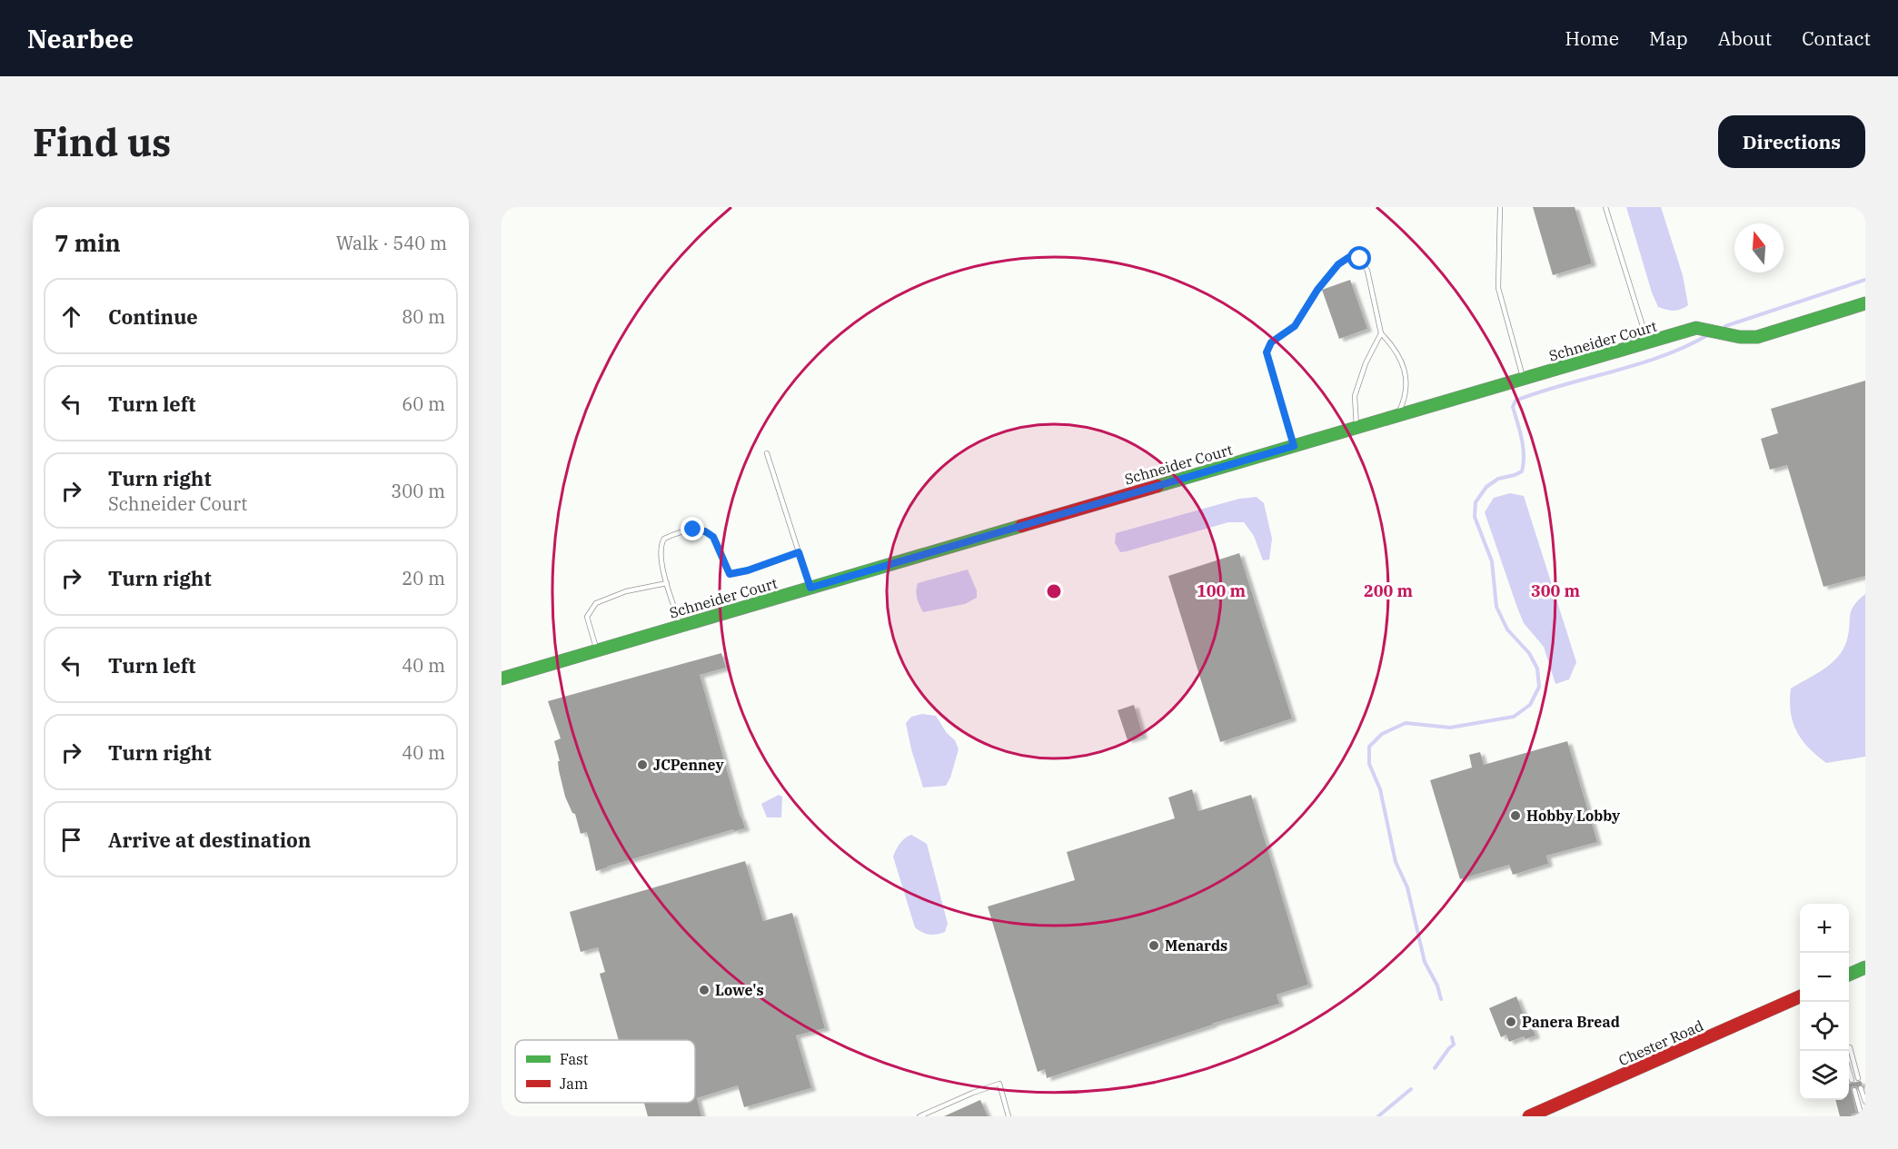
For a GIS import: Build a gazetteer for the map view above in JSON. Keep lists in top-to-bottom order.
{
  "streets": {
    "street": ["Schneider Court", "Chester Road"]
  },
  "places": [
    "JCPenney",
    "Hobby Lobby",
    "Menards",
    "Lowe's",
    "Panera Bread"
  ],
  "legend": ["Fast", "Jam"],
  "north": "top",
  "page": {
    "header": "Nearbee",
    "nav": [
      "Home",
      "Map",
      "About",
      "Contact"
    ],
    "buttons": "Directions",
    "title": "Find us",
    "heading": ["7 min", "Walk · 540 m"],
    "list": [
      ["Continue", "80 m"],
      ["Turn left", "60 m"],
      ["Turn right", "Schneider Court", "300 m"],
      ["Turn right", "20 m"],
      ["Turn left", "40 m"],
      ["Turn right", "40 m"],
      "Arrive at destination"
    ],
    "map_buttons": ["+", "−"]
  },
  "rings": ["100 m", "200 m", "300 m"]
}
